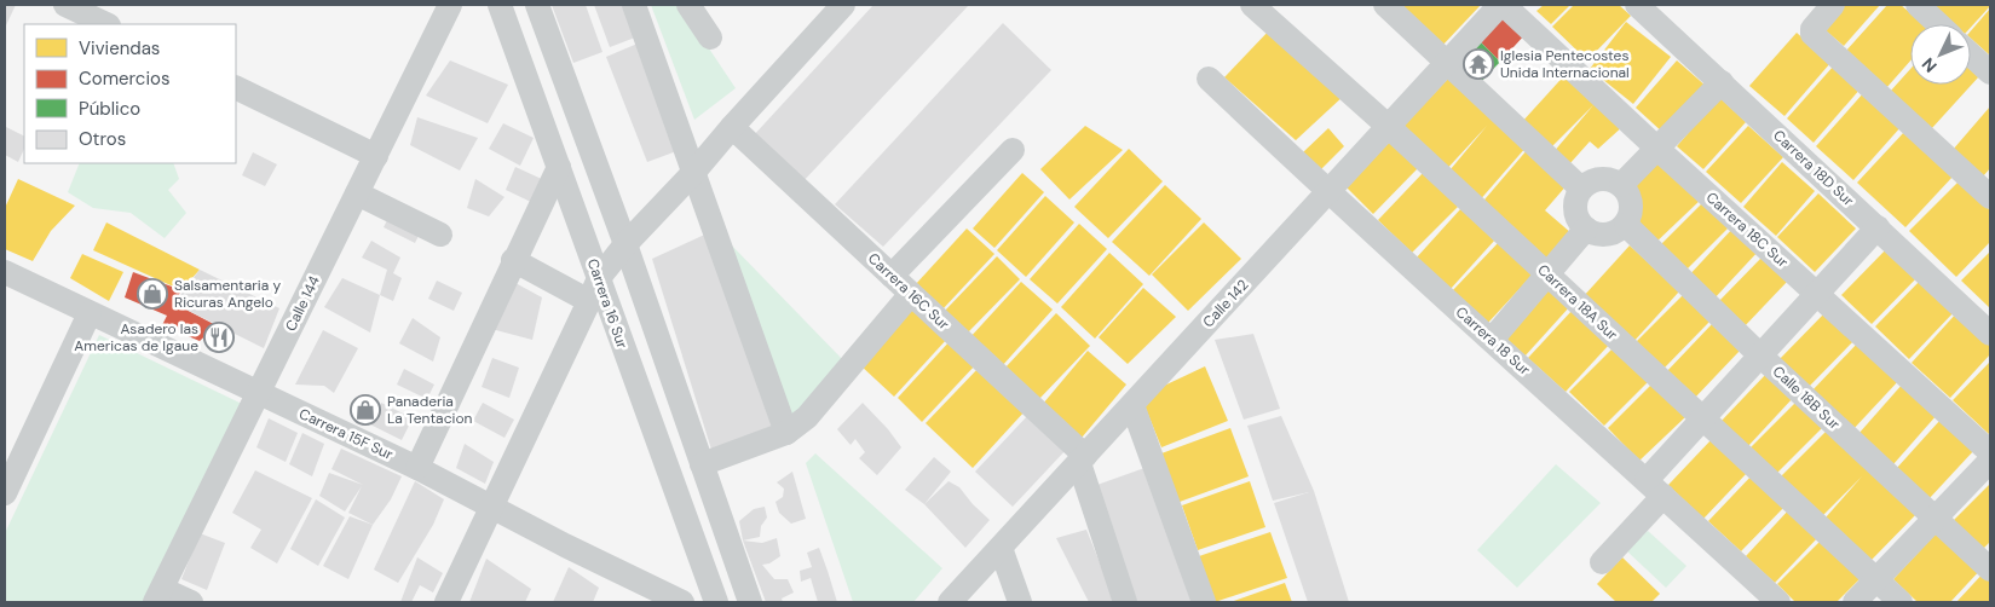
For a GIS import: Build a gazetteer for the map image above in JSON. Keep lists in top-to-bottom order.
{
  "streets": {
    "street": [
      "Carrera 18D Sur",
      "Carrera 18C Sur",
      "Carrera 16C Sur",
      "Carrera 18A Sur",
      "Calle 144",
      "Carrera 16 Sur",
      "Calle 142",
      "Carrera 18 Sur",
      "Calle 18B Sur",
      "Carrera 15F Sur"
    ]
  },
  "crossings": [
    ["Carrera 18C Sur", "Calle 142"],
    ["Carrera 16C Sur", "Calle 142"],
    ["Carrera 18A Sur", "Calle 142"],
    ["Calle 144", "Carrera 15F Sur"],
    ["Calle 142", "Carrera 18 Sur"]
  ],
  "places": {
    "temple": ["Iglesia Pentecostes Unida Internacional"],
    "shop": ["Salsamentaria y Ricuras Angelo", "Panaderia La Tentacion"],
    "restaurant": ["Asadero las Americas de Igaue"]
  },
  "legend": [
    "Viviendas",
    "Comercios",
    "Público",
    "Otros"
  ],
  "north": "bottom left"
}
